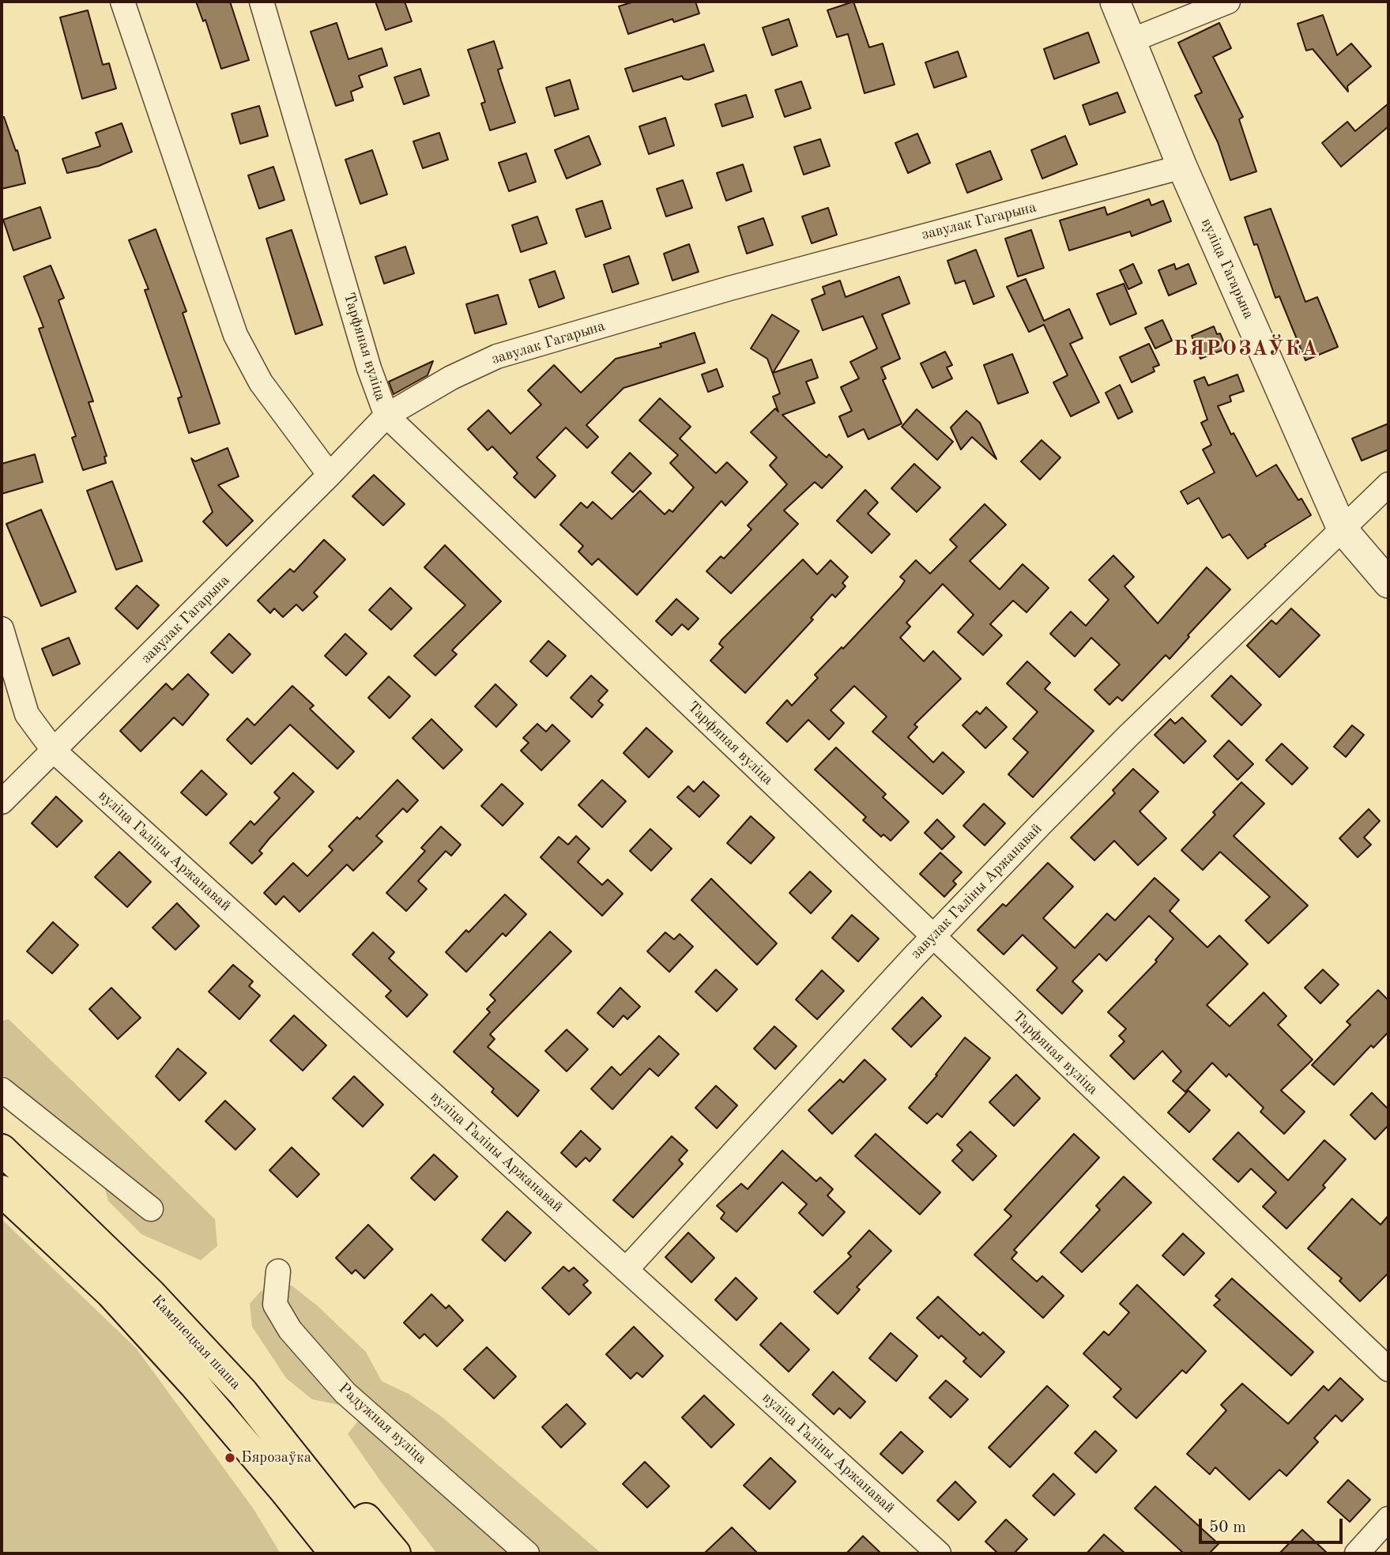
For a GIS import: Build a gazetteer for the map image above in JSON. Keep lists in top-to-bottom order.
{
  "streets": {
    "main road": ["Камянецкая шаша"],
    "street": [
      "завулак Гагарына",
      "вуліца Гагарына",
      "Тарфяная вуліца",
      "вуліца Галіны Аржанавай",
      "завулак Галіны Аржанавай",
      "Радужная вуліца"
    ]
  },
  "crossings": [
    ["завулак Гагарына", "вуліца Гагарына"],
    ["завулак Гагарына", "Тарфяная вуліца"],
    ["завулак Гагарына", "вуліца Галіны Аржанавай"],
    ["вуліца Гагарына", "завулак Галіны Аржанавай"],
    ["Тарфяная вуліца", "завулак Галіны Аржанавай"],
    ["вуліца Галіны Аржанавай", "завулак Галіны Аржанавай"]
  ],
  "districts": ["БЯРОЗАЎКА"],
  "places": ["Бярозаўка"],
  "scale_bar": "50 m"
}
